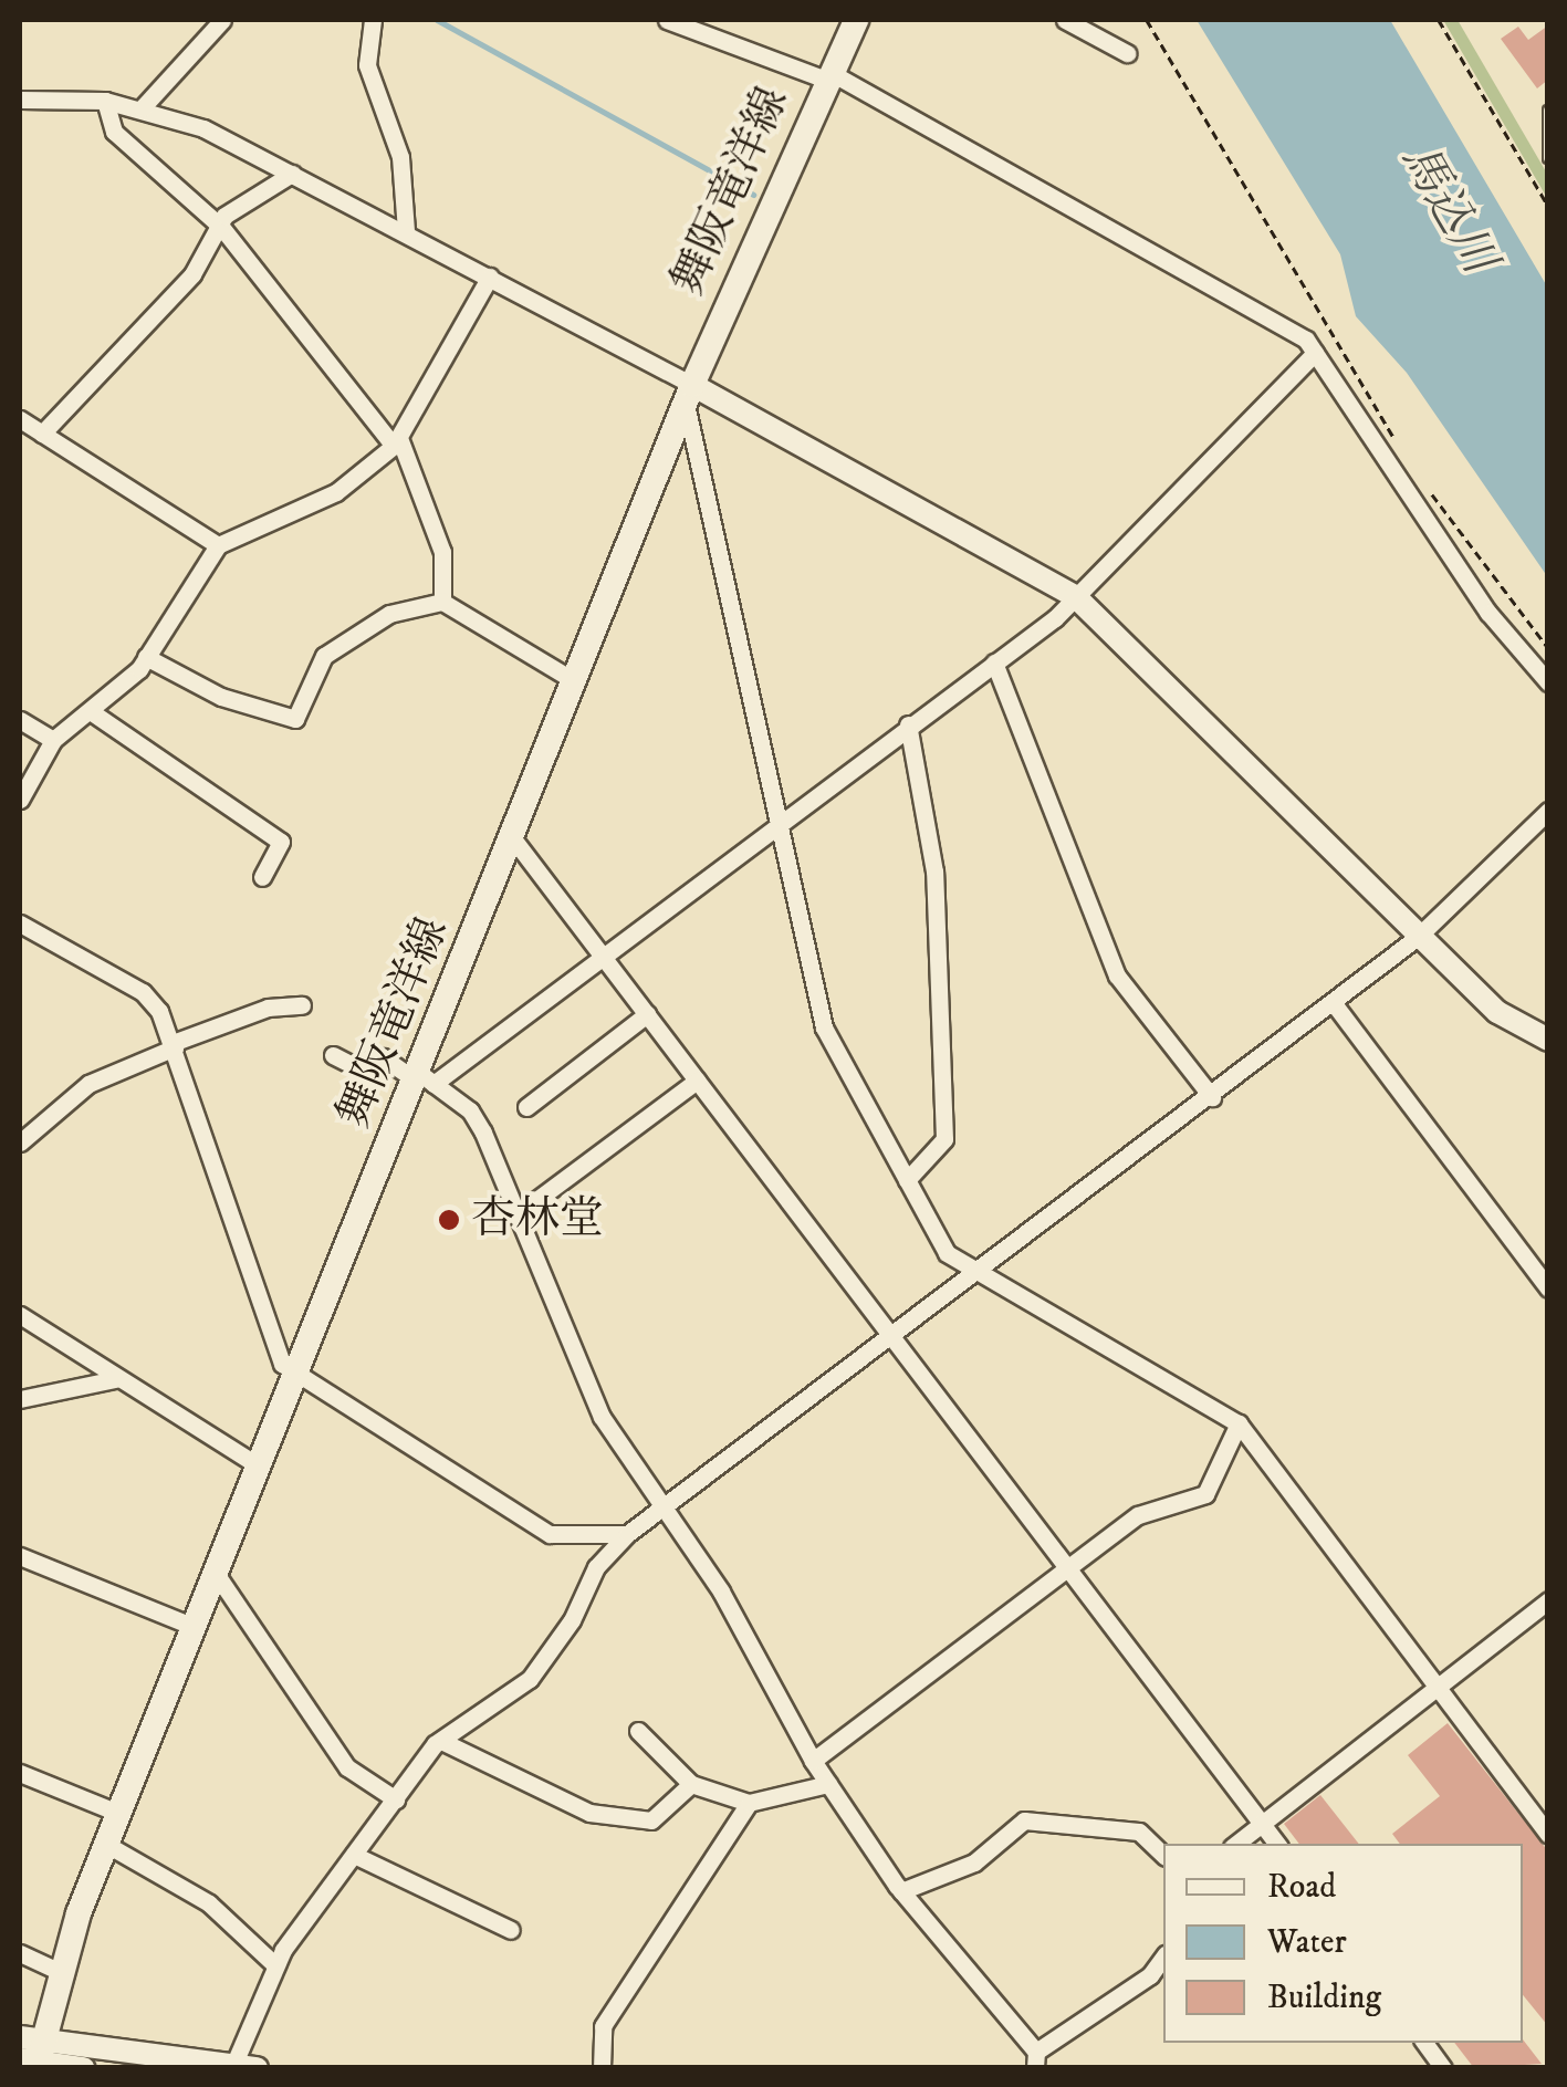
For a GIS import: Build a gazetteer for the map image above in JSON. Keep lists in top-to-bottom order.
{
  "streets": {
    "main road": ["舞阪竜洋線"]
  },
  "water": ["馬込川"],
  "places": ["杏林堂"],
  "legend": ["Road", "Water", "Building"]
}
